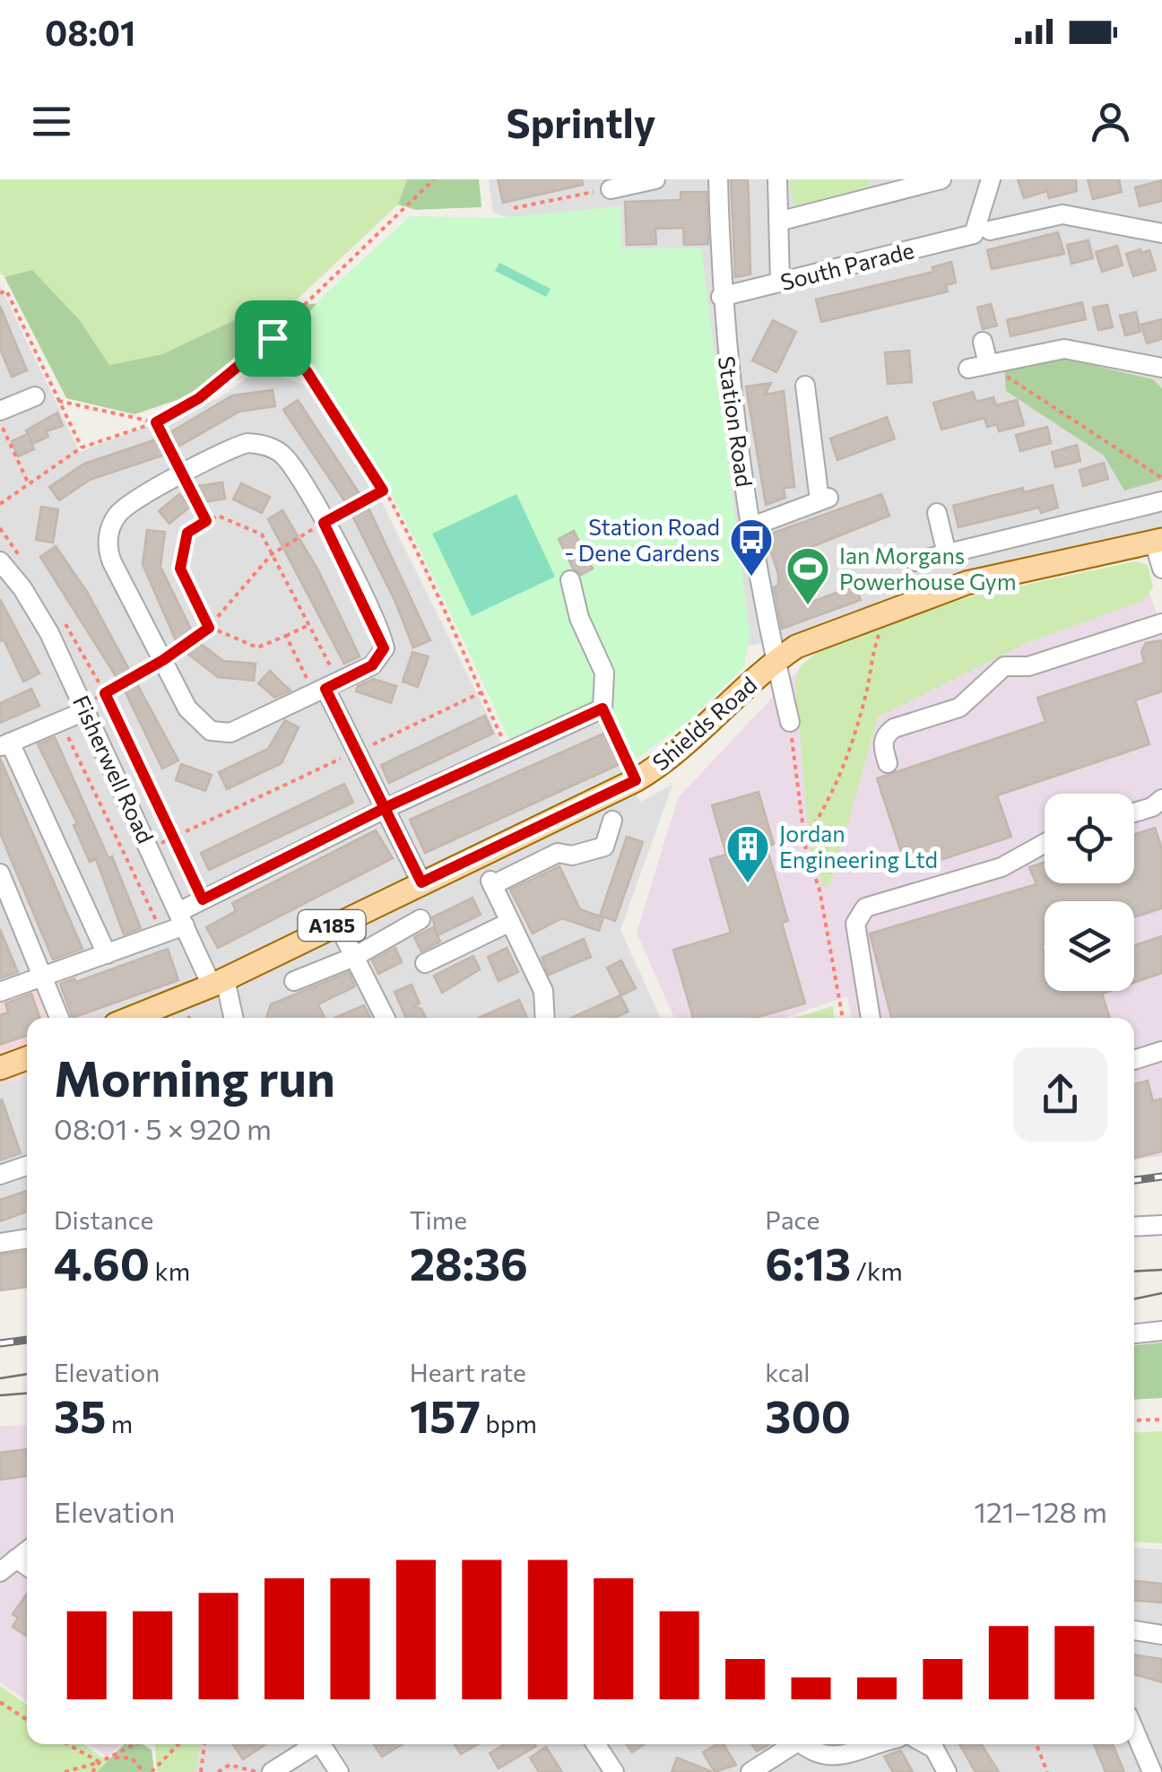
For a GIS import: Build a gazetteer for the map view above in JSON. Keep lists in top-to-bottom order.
{
  "streets": {
    "main road": ["Shields Road", "A185"],
    "street": ["South Parade", "Station Road", "Fisherwell Road"]
  },
  "crossings": [
    ["South Parade", "Station Road"],
    ["Station Road", "Shields Road"],
    ["Shields Road", "Fisherwell Road"]
  ],
  "places": {
    "bus stop": ["Station Road - Dene Gardens"],
    "sports": ["Ian Morgans Powerhouse Gym"],
    "building": ["Jordan Engineering Ltd"]
  },
  "page": {
    "status": "08:01",
    "header": "Sprintly",
    "heading": ["Morning run", "08:01 · 5 × 920 m"],
    "stats": [
      ["Distance", "4.60 km"],
      ["Time", "28:36"],
      ["Pace", "6:13 /km"],
      ["Elevation", "35 m"],
      ["Heart rate", "157 bpm"],
      ["kcal", "300"]
    ],
    "chart": ["Elevation", "121–128 m"]
  }
}
